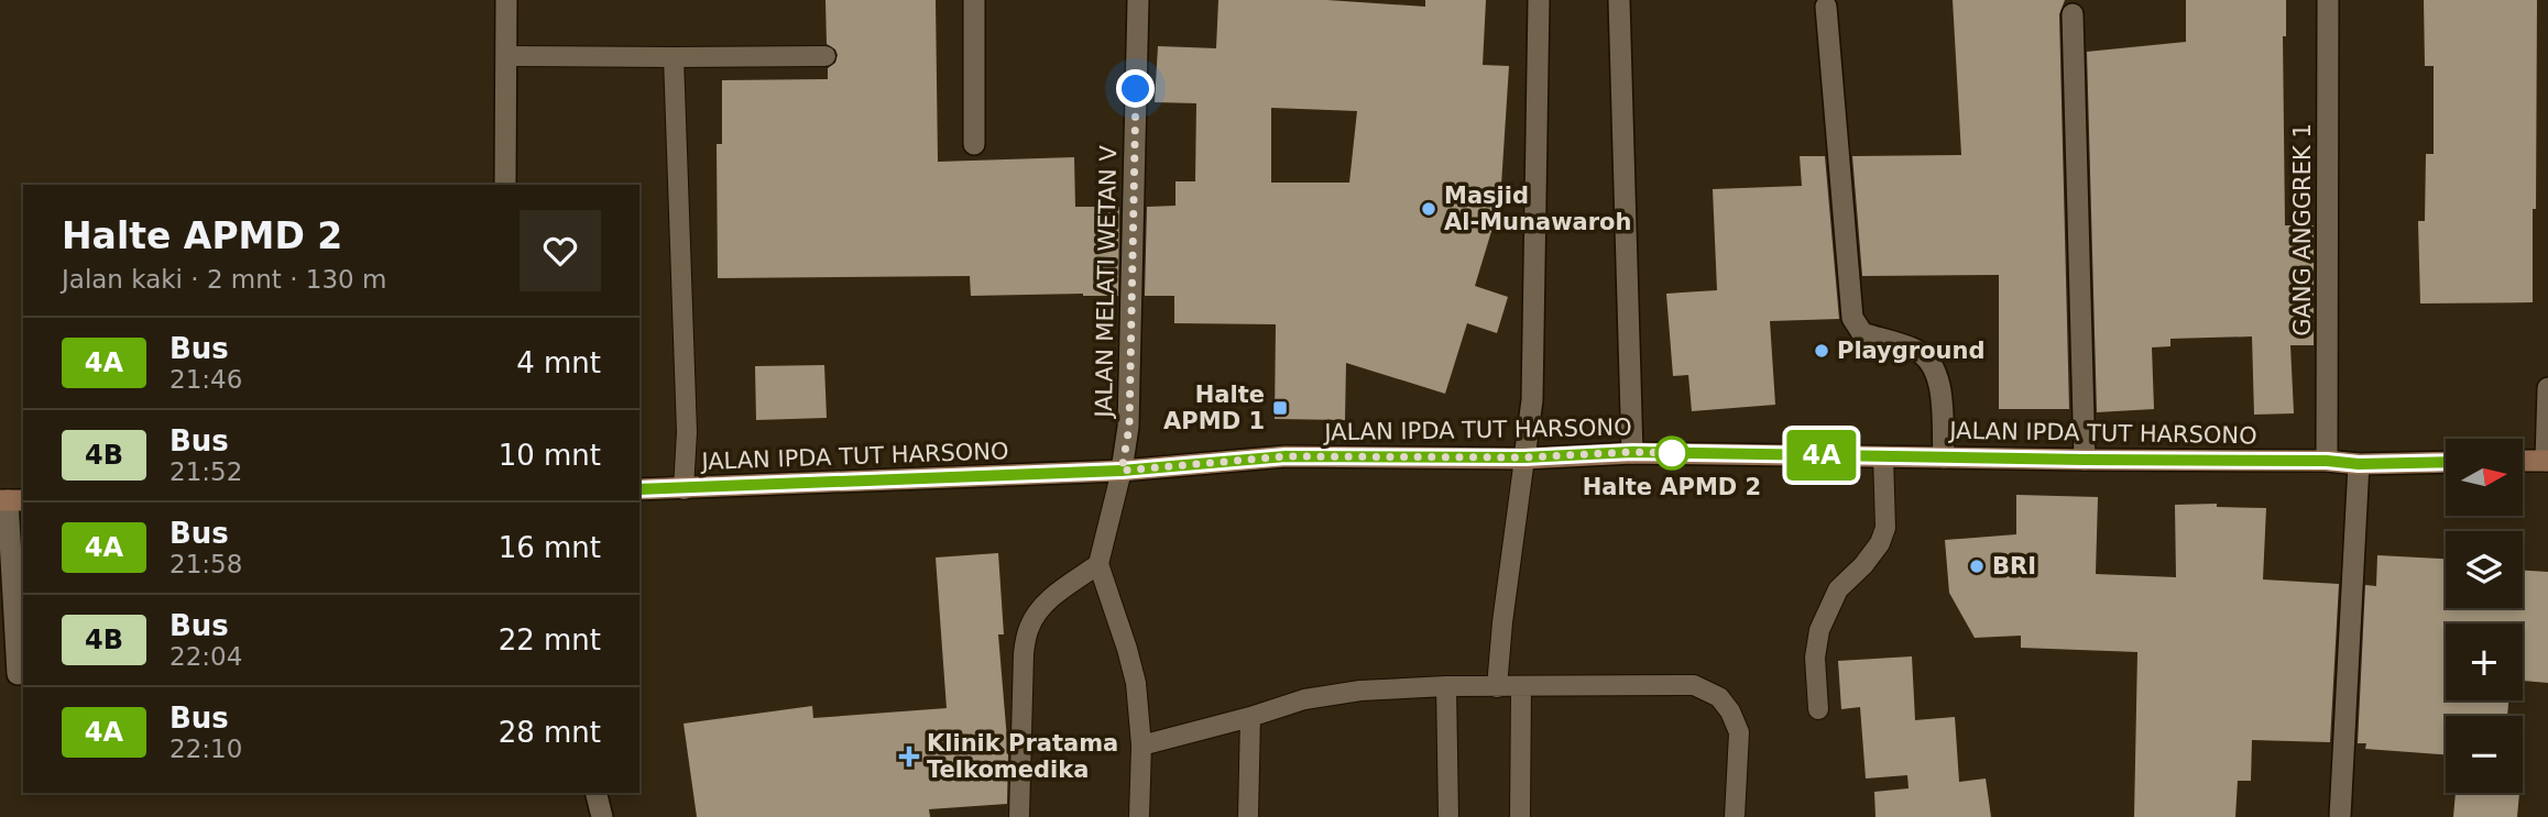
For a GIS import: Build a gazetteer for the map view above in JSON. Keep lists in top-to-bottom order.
{
  "streets": {
    "main road": ["JALAN IPDA TUT HARSONO"],
    "street": ["GANG ANGGREK 1", "JALAN MELATI WETAN V"]
  },
  "crossings": [
    ["GANG ANGGREK 1", "JALAN IPDA TUT HARSONO"],
    ["JALAN MELATI WETAN V", "JALAN IPDA TUT HARSONO"]
  ],
  "places": {
    "other": [
      "Masjid Al-Munawaroh",
      "Playground",
      "Halte APMD 2",
      "BRI"
    ],
    "transit": ["Halte APMD 1"],
    "health": ["Klinik Pratama Telkomedika"]
  },
  "lines": ["bus line 4A"],
  "north": "right",
  "page": {
    "on_map": "4A",
    "heading": ["Halte APMD 2", "Jalan kaki · 2 mnt · 130 m"],
    "list": [
      {
        "mark": "4A",
        "name": "Bus",
        "note": "21:46",
        "value": "4 mnt"
      },
      {
        "mark": "4B",
        "name": "Bus",
        "note": "21:52",
        "value": "10 mnt"
      },
      {
        "mark": "4A",
        "name": "Bus",
        "note": "21:58",
        "value": "16 mnt"
      },
      {
        "mark": "4B",
        "name": "Bus",
        "note": "22:04",
        "value": "22 mnt"
      },
      {
        "mark": "4A",
        "name": "Bus",
        "note": "22:10",
        "value": "28 mnt"
      }
    ],
    "map_buttons": ["+", "−"]
  }
}
